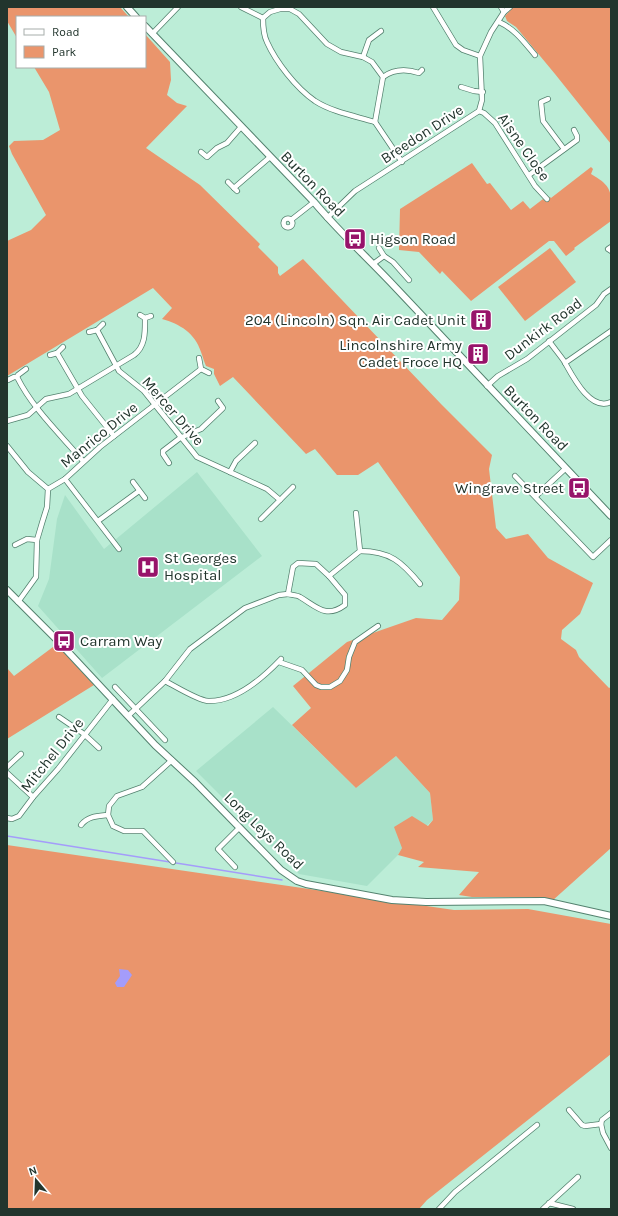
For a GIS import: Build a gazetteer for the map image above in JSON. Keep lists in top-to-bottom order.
{
  "streets": {
    "street": [
      "Breedon Drive",
      "Aisne Close",
      "Burton Road",
      "Dunkirk Road",
      "Mercer Drive",
      "Manrico Drive",
      "Mitchel Drive",
      "Long Leys Road"
    ]
  },
  "crossings": [
    ["Breedon Drive", "Aisne Close"],
    ["Breedon Drive", "Burton Road"],
    ["Burton Road", "Dunkirk Road"],
    ["Mercer Drive", "Manrico Drive"],
    ["Mitchel Drive", "Long Leys Road"]
  ],
  "places": {
    "bus stop": ["Higson Road", "Wingrave Street", "Carram Way"],
    "building": ["204 (Lincoln) Sqn. Air Cadet Unit", "Lincolnshire Army Cadet Froce HQ"],
    "hospital": ["St Georges Hospital"]
  },
  "legend": ["Road", "Park"],
  "north": "top"
}
